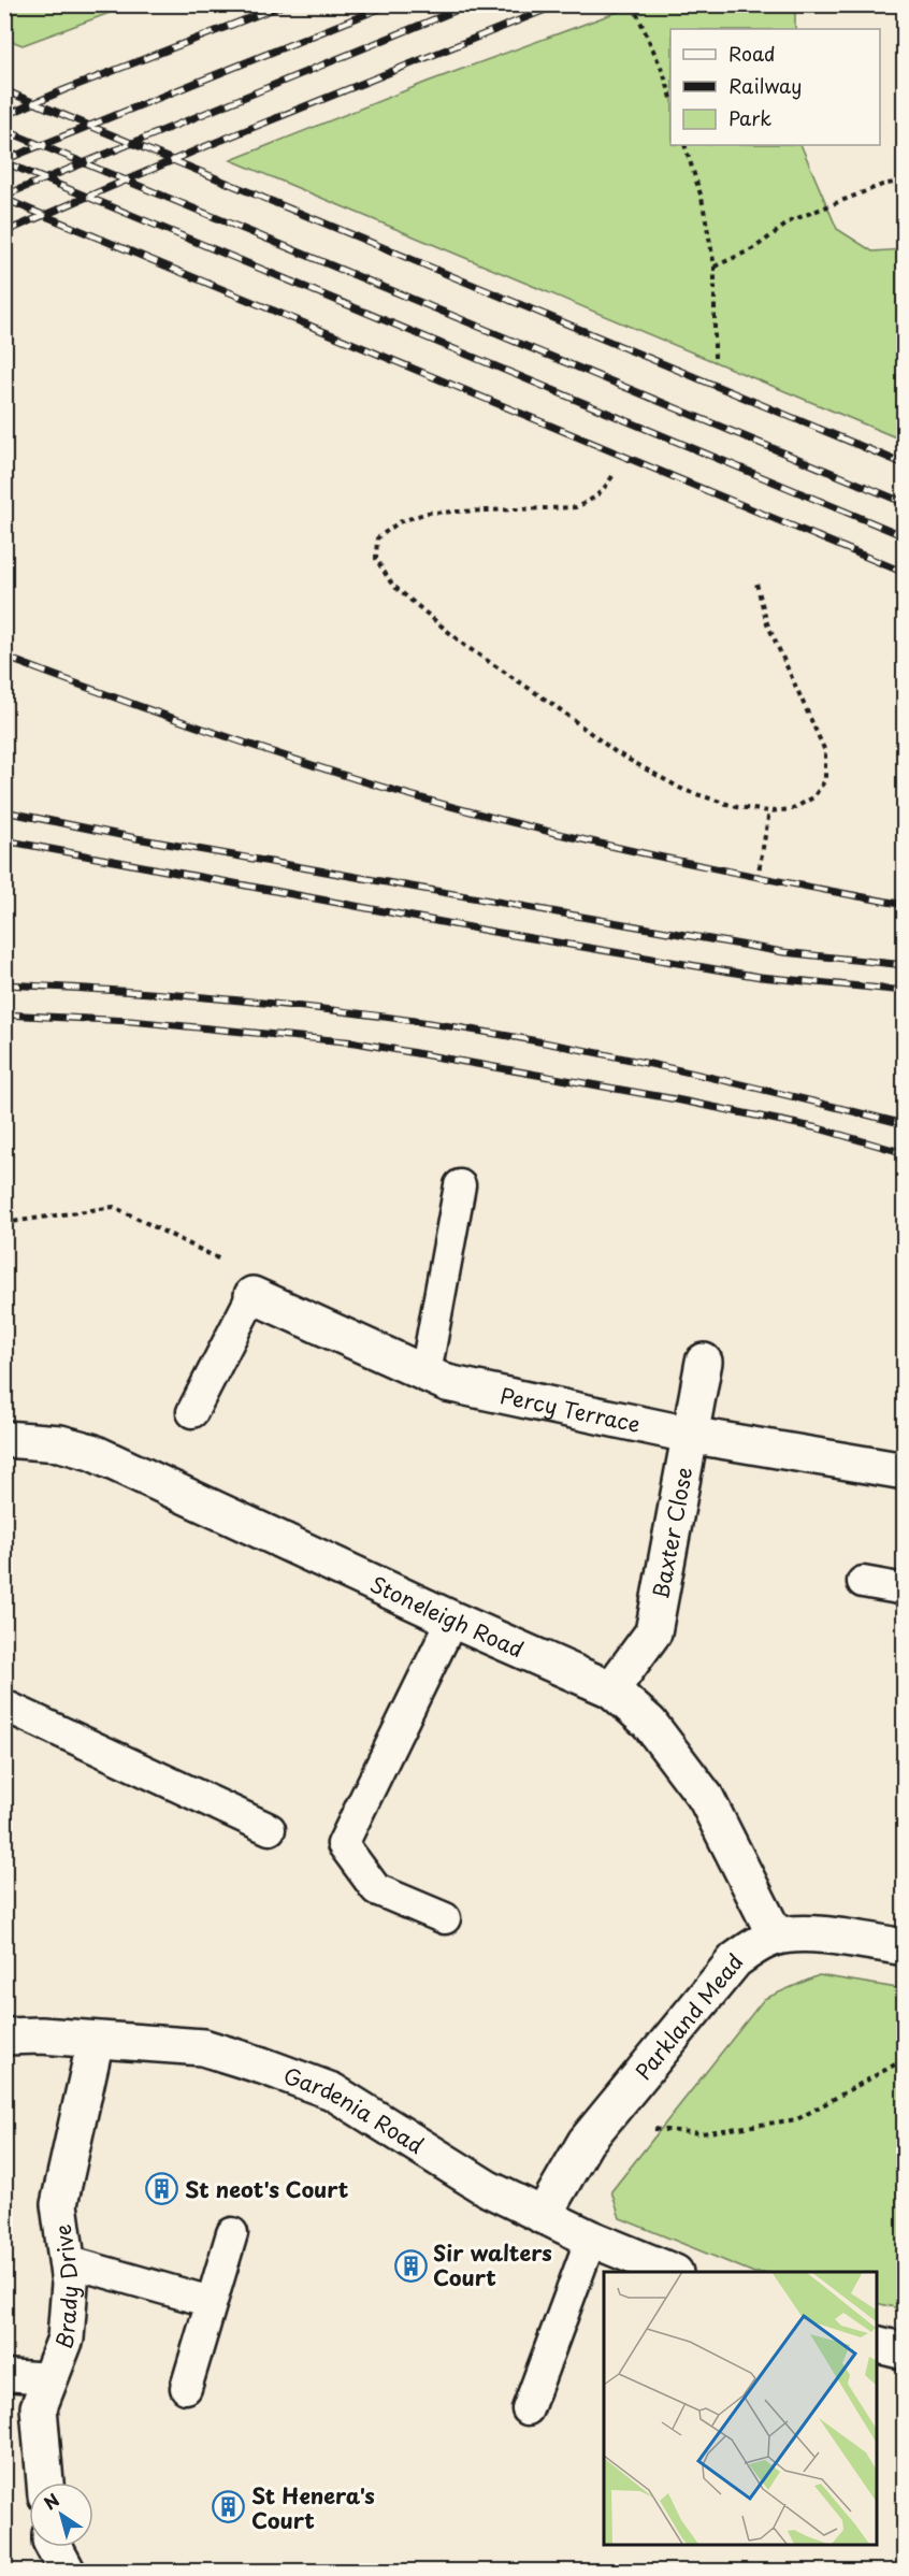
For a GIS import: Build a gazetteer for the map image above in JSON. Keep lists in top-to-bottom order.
{
  "streets": {
    "street": [
      "Percy Terrace",
      "Baxter Close",
      "Stoneleigh Road",
      "Parkland Mead",
      "Gardenia Road",
      "Brady Drive"
    ]
  },
  "crossings": [
    ["Percy Terrace", "Baxter Close"],
    ["Baxter Close", "Stoneleigh Road"],
    ["Stoneleigh Road", "Parkland Mead"],
    ["Parkland Mead", "Gardenia Road"],
    ["Gardenia Road", "Brady Drive"]
  ],
  "places": {
    "building": ["St neot's Court", "Sir walters Court", "St Henera's Court"]
  },
  "legend": ["Road", "Railway", "Park"],
  "north": "top left"
}
